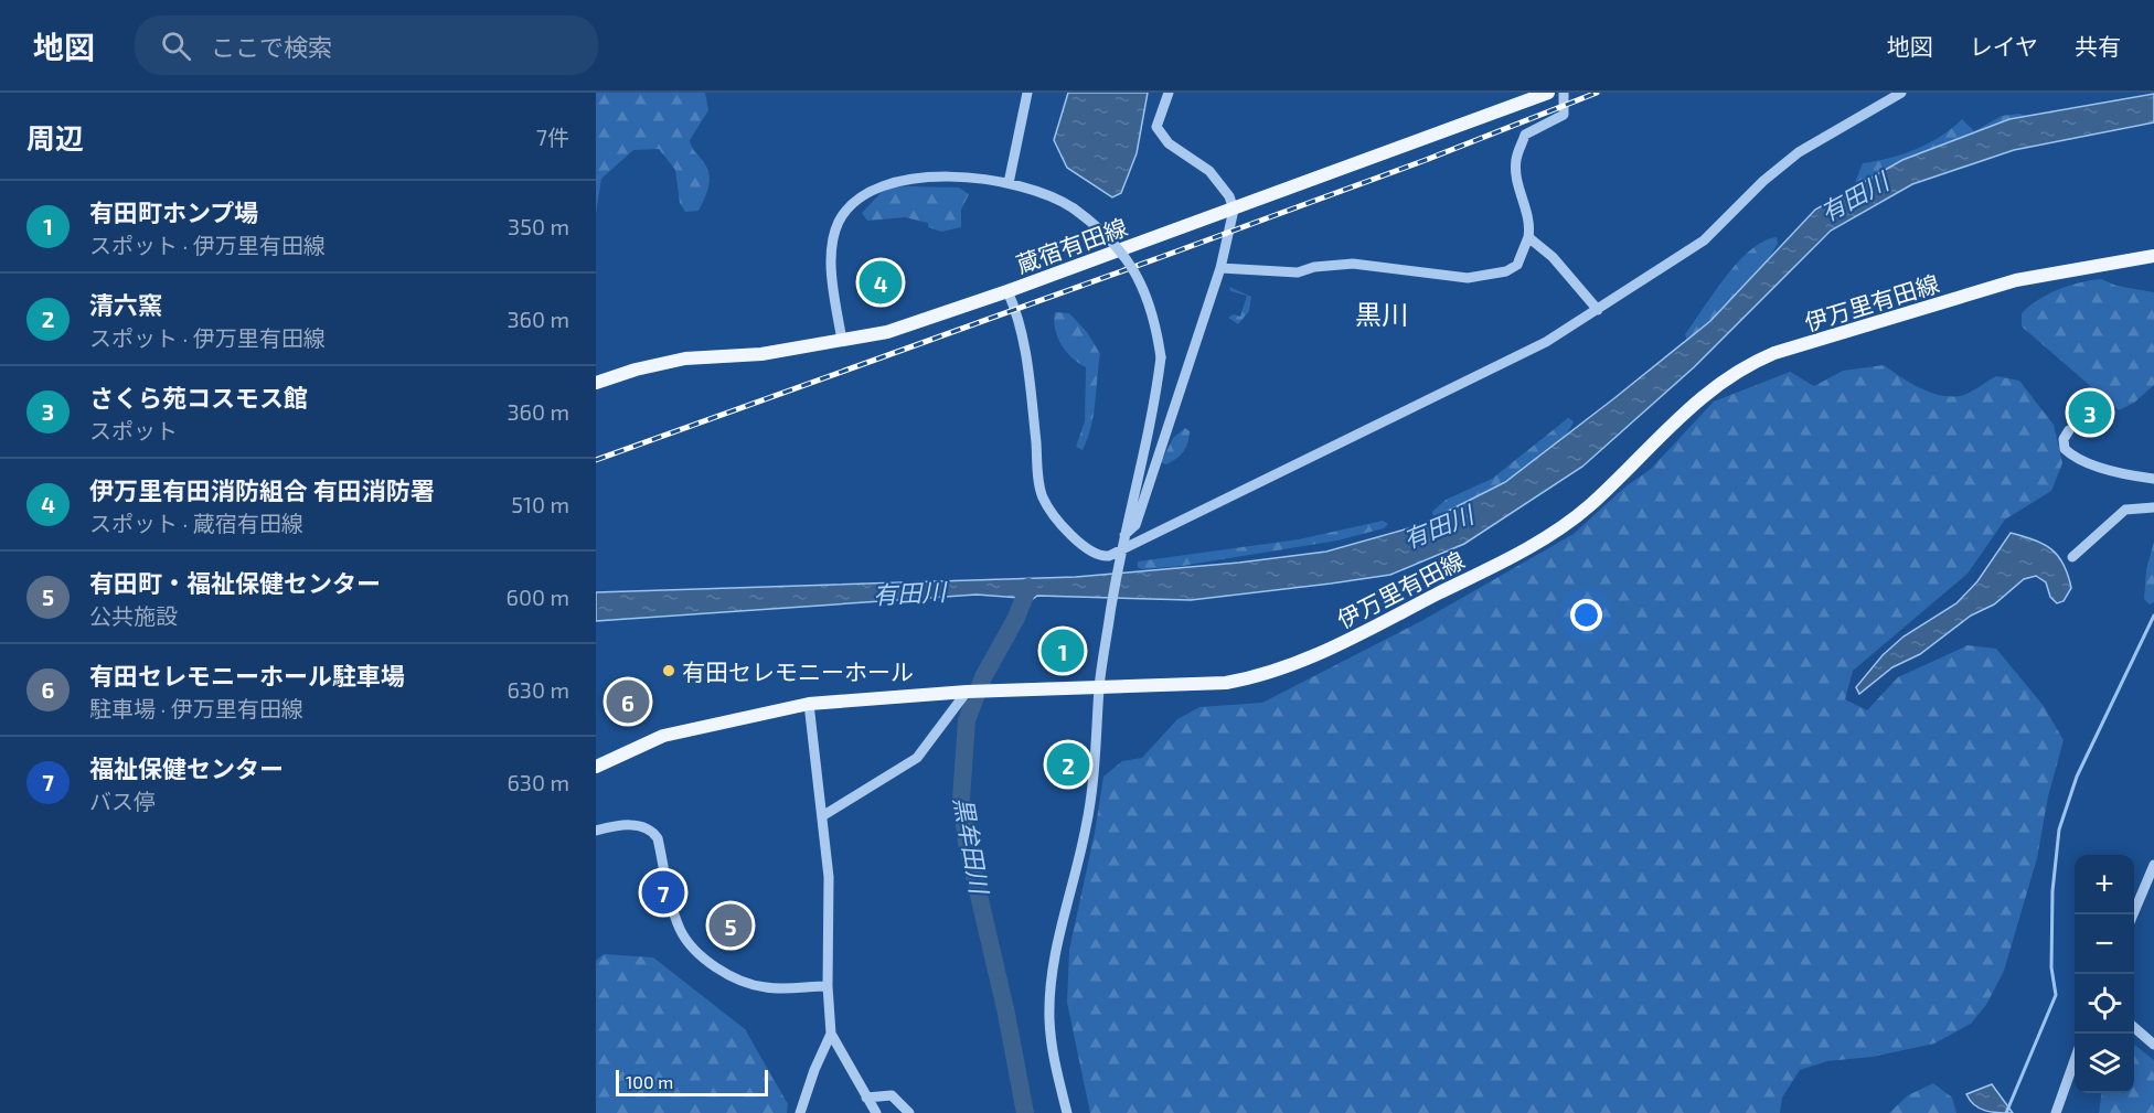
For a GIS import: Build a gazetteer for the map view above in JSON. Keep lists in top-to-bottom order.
{
  "streets": {
    "main road": ["蔵宿有田線", "伊万里有田線"]
  },
  "districts": ["黒川"],
  "water": ["有田川", "黒牟田川"],
  "places": ["有田セレモニーホール"],
  "scale_bar": "100 m",
  "page": {
    "header": "地図",
    "search": "ここで検索",
    "nav": ["地図", "レイヤ", "共有"],
    "heading": ["周辺", "7件"],
    "list": [
      {
        "mark": "1",
        "name": "有田町ホンプ場",
        "note": "スポット · 伊万里有田線",
        "value": "350 m"
      },
      {
        "mark": "2",
        "name": "清六窯",
        "note": "スポット · 伊万里有田線",
        "value": "360 m"
      },
      {
        "mark": "3",
        "name": "さくら苑コスモス館",
        "note": "スポット",
        "value": "360 m"
      },
      {
        "mark": "4",
        "name": "伊万里有田消防組合 有田消防署",
        "note": "スポット · 蔵宿有田線",
        "value": "510 m"
      },
      {
        "mark": "5",
        "name": "有田町・福祉保健センター",
        "note": "公共施設",
        "value": "600 m"
      },
      {
        "mark": "6",
        "name": "有田セレモニーホール駐車場",
        "note": "駐車場 · 伊万里有田線",
        "value": "630 m"
      },
      {
        "mark": "7",
        "name": "福祉保健センター",
        "note": "バス停",
        "value": "630 m"
      }
    ],
    "pins": [
      "4",
      "3",
      "1",
      "6",
      "2",
      "7",
      "5"
    ],
    "map_buttons": ["+", "−"],
    "scale": "100 m"
  }
}
